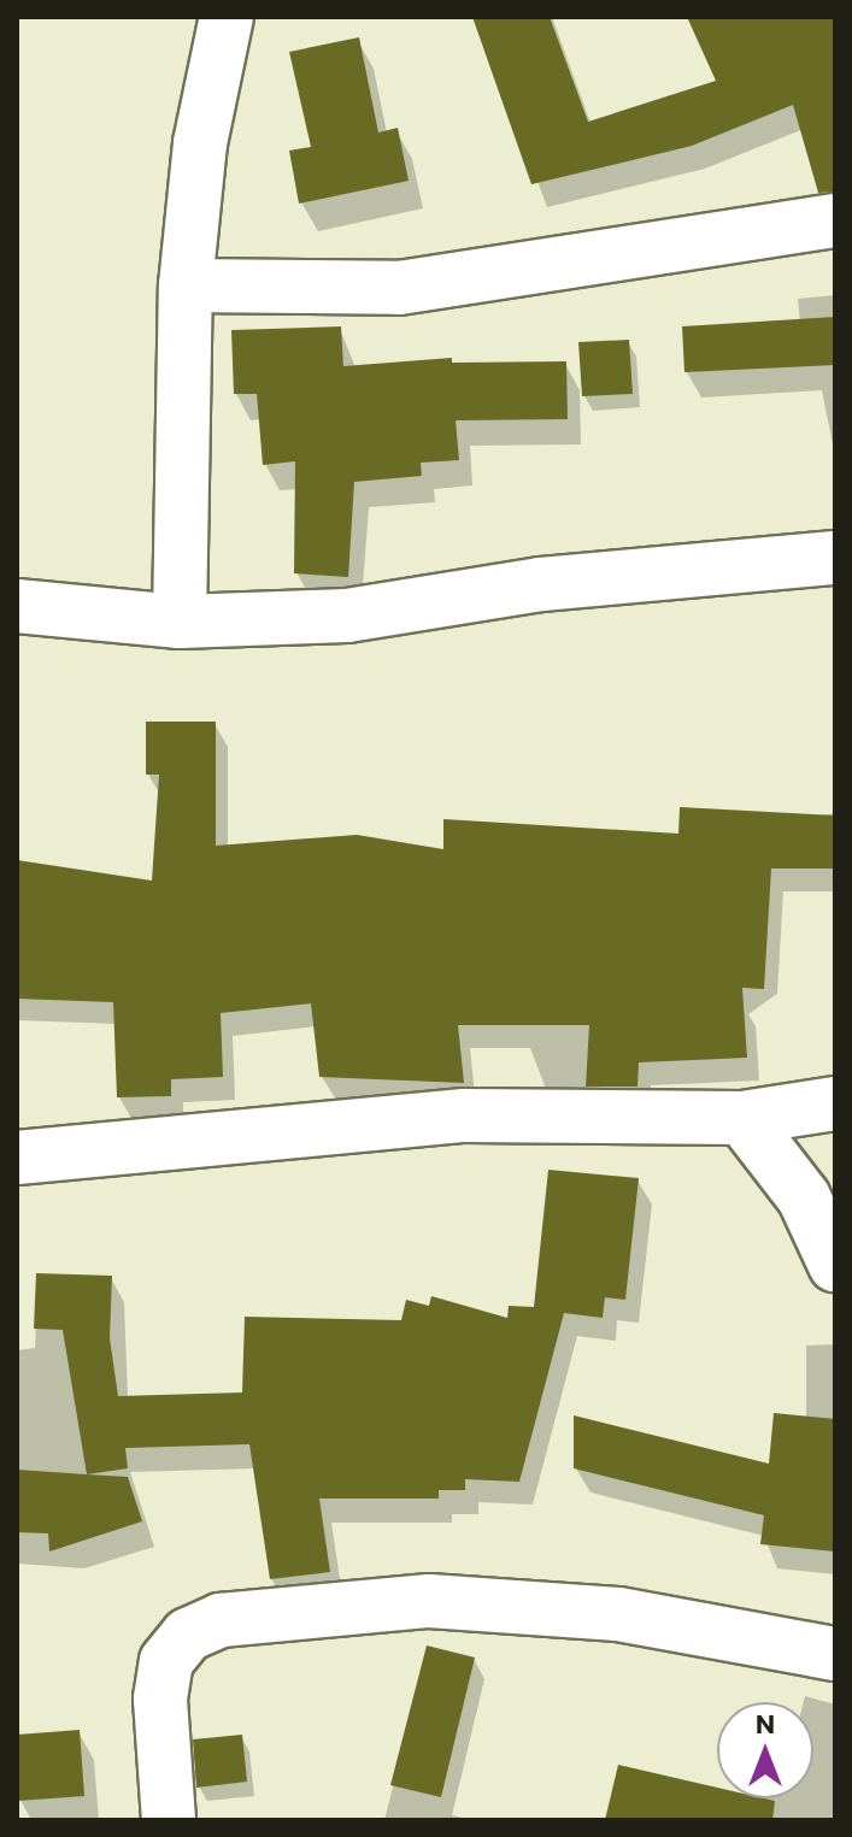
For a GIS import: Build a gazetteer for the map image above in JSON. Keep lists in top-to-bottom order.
{
  "north": "top"
}
